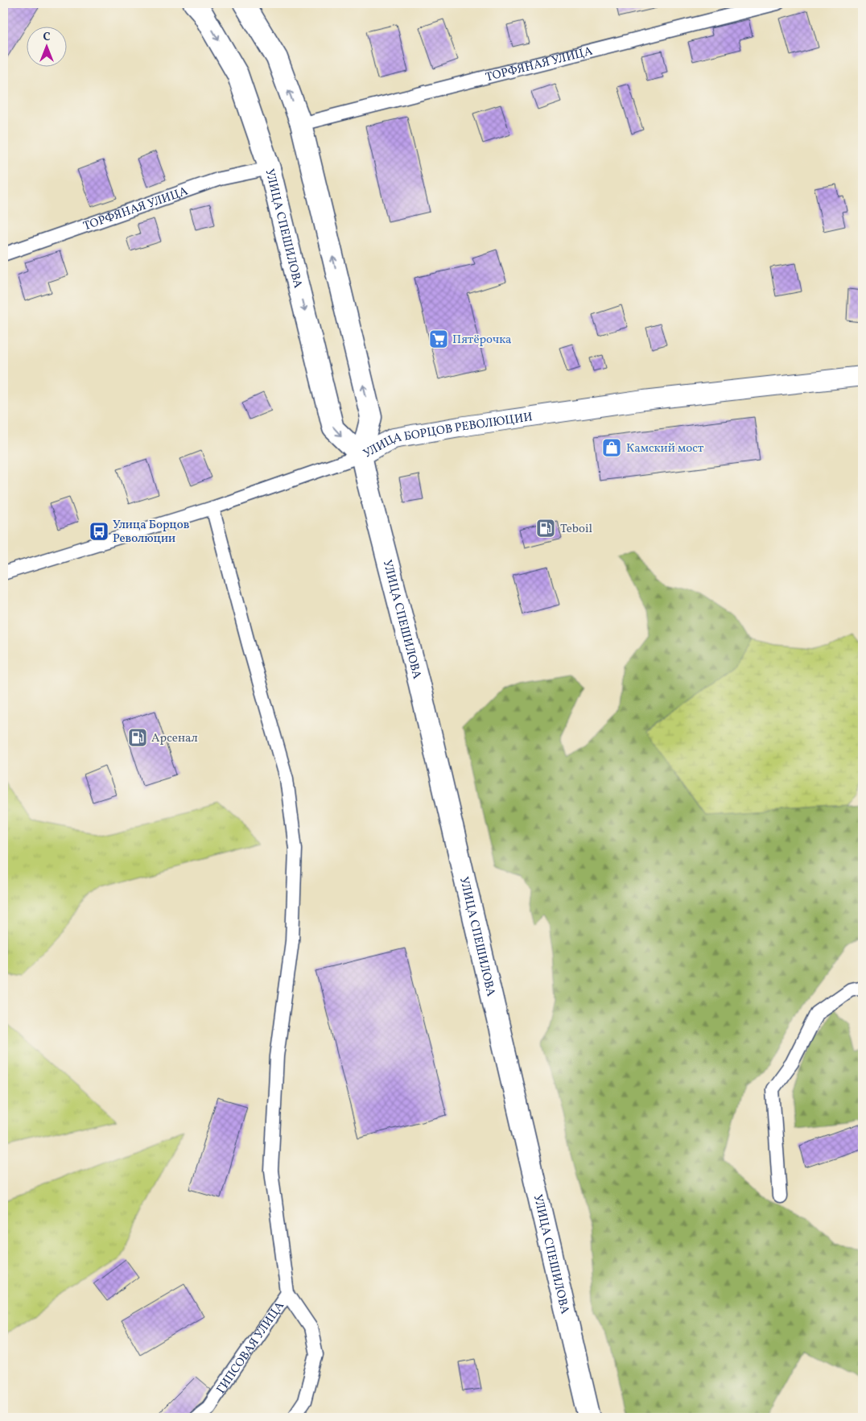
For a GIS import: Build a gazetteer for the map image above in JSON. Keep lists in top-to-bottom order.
{
  "streets": {
    "main road": ["УЛИЦА СПЕШИЛОВА"],
    "street": ["ТОРФЯНАЯ УЛИЦА", "УЛИЦА БОРЦОВ РЕВОЛЮЦИИ", "ГИПСОВАЯ УЛИЦА"]
  },
  "crossings": [
    ["ТОРФЯНАЯ УЛИЦА", "УЛИЦА СПЕШИЛОВА"],
    ["УЛИЦА СПЕШИЛОВА", "УЛИЦА БОРЦОВ РЕВОЛЮЦИИ"]
  ],
  "places": {
    "supermarket": ["Пятёрочка"],
    "shop": ["Камский мост"],
    "fuel station": ["Teboil", "Арсенал"],
    "bus stop": ["Улица Борцов Революции"]
  },
  "north": "top"
}
